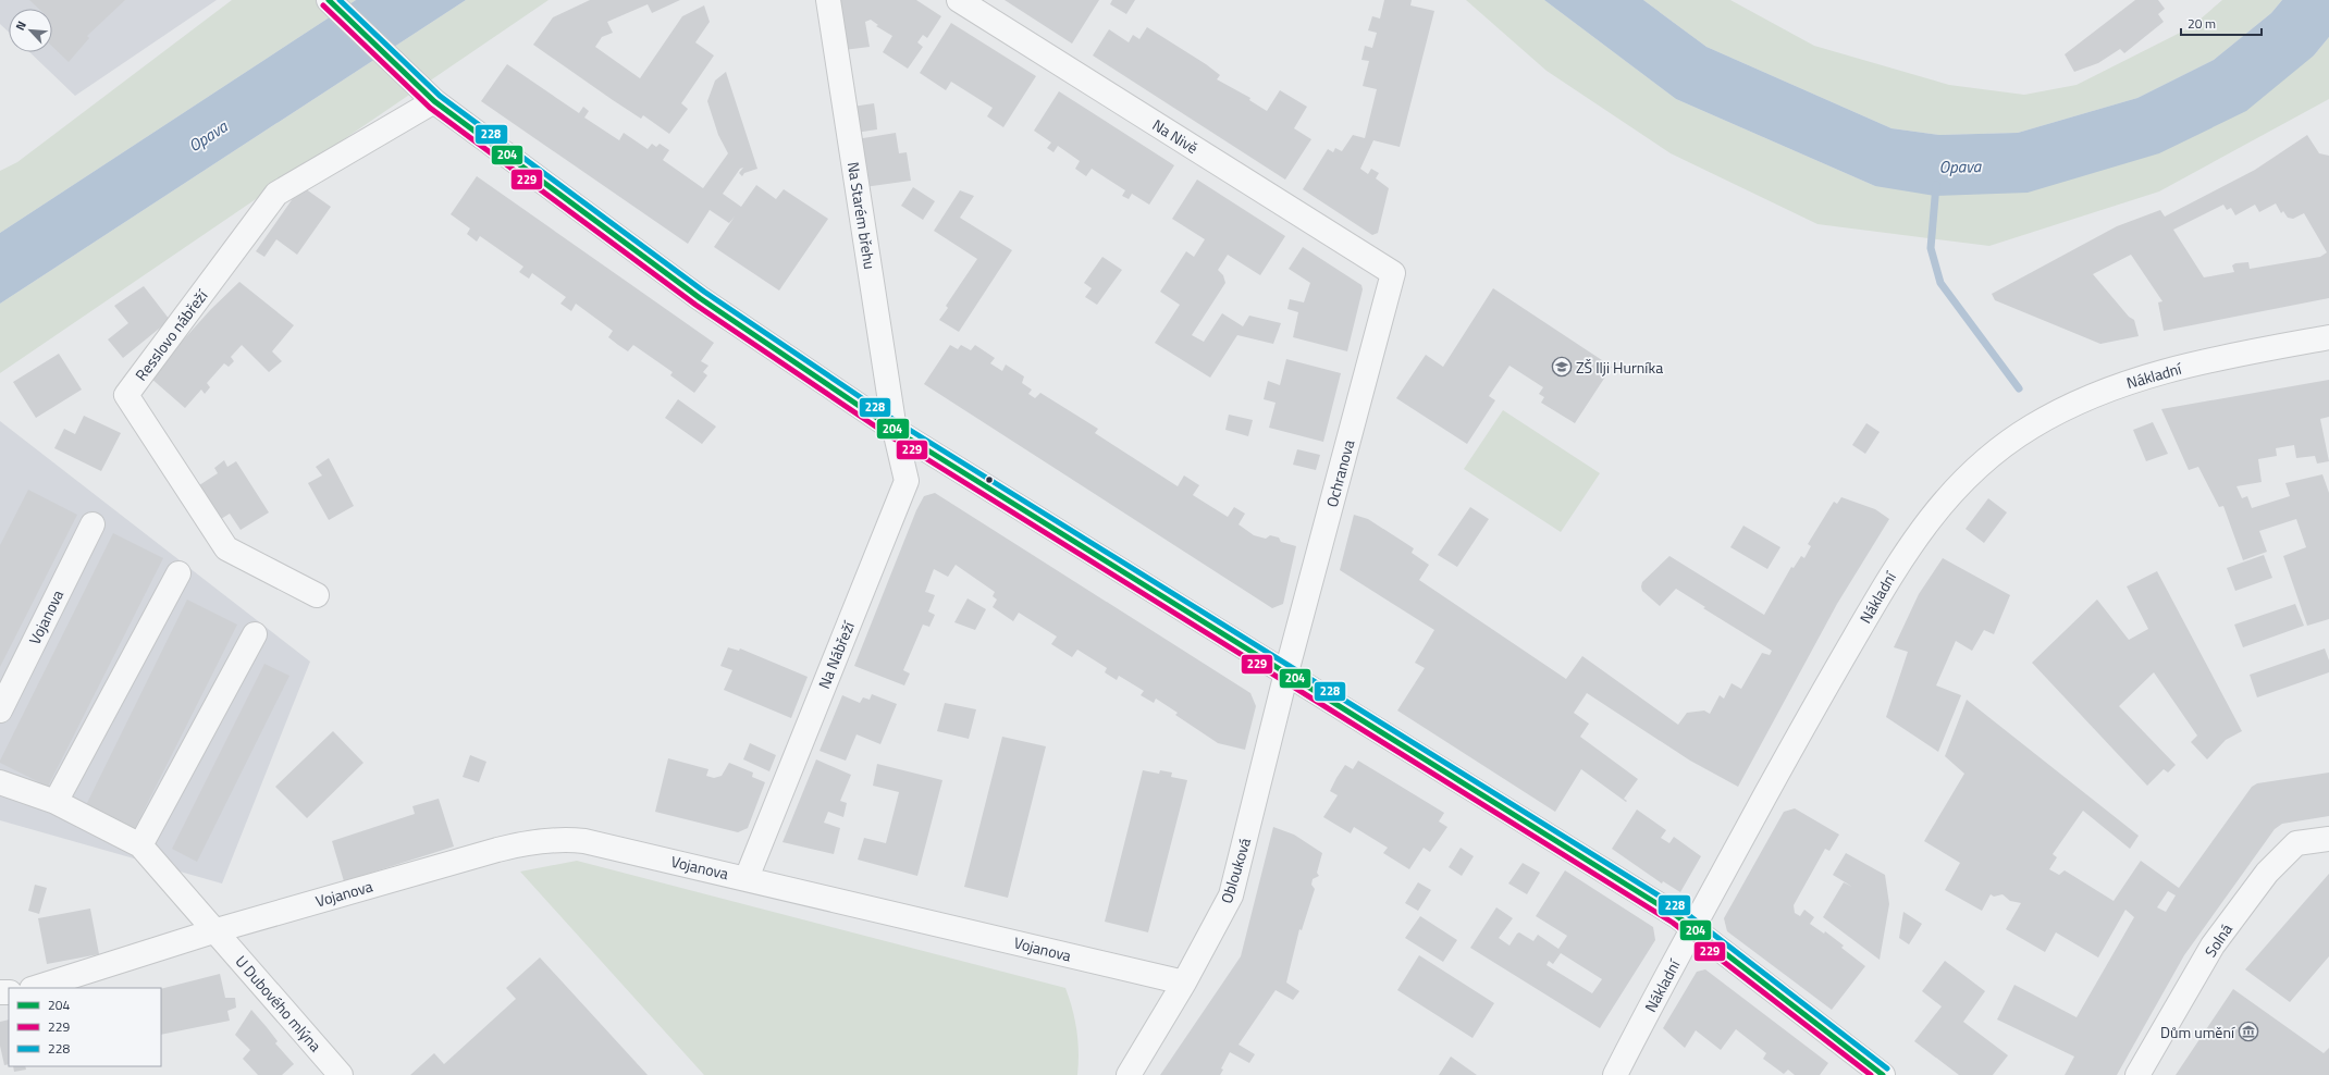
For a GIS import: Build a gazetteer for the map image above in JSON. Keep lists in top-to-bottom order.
{
  "streets": {
    "street": [
      "Na Nivě",
      "Na Starém břehu",
      "Resslovo nábřeží",
      "Nákladní",
      "Ochranova",
      "Vojanova",
      "Na Nábřeží",
      "Oblouková",
      "Solná",
      "U Dubového mlýna"
    ]
  },
  "crossings": [
    ["Na Nivě", "Ochranova"],
    ["Na Starém břehu", "Na Nábřeží"],
    ["Ochranova", "Oblouková"],
    ["Vojanova", "Na Nábřeží"],
    ["Vojanova", "Oblouková"],
    ["Vojanova", "U Dubového mlýna"]
  ],
  "water": ["Opava"],
  "places": {
    "school or university": ["ZŠ Ilji Hurníka"],
    "museum": ["Dům umění"]
  },
  "lines": ["transit line 204", "transit line 228", "transit line 229"],
  "legend": ["204", "229", "228"],
  "scale_bar": "20 m",
  "north": "top left"
}
